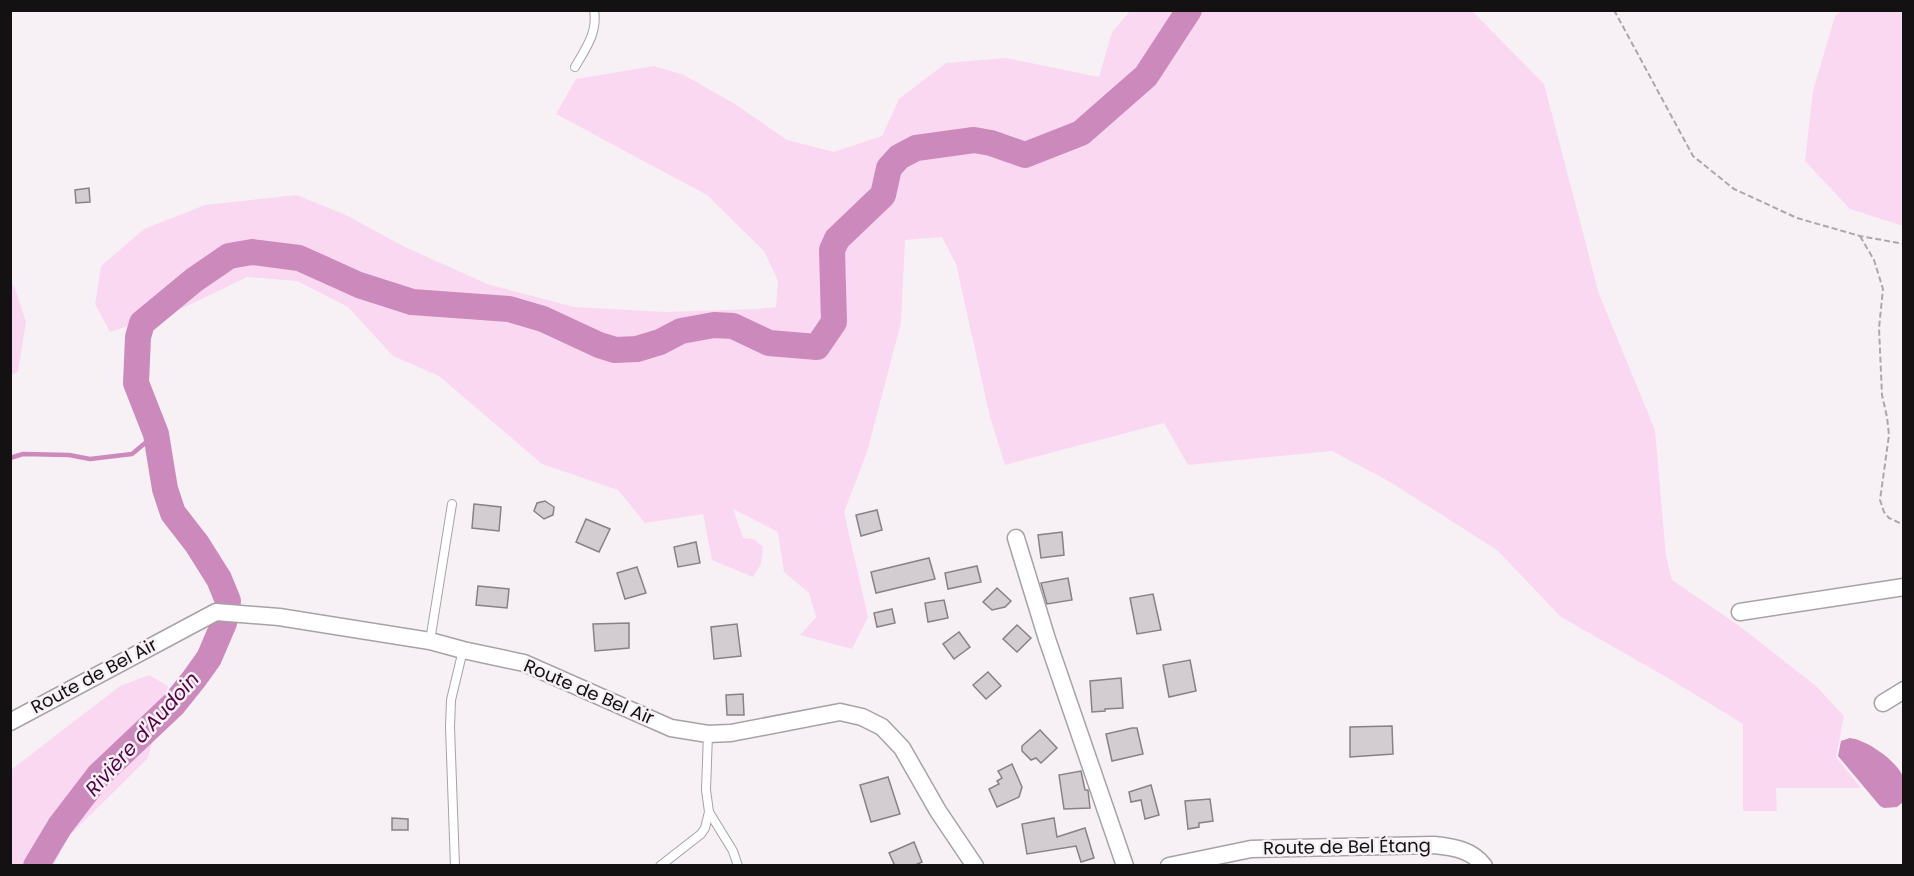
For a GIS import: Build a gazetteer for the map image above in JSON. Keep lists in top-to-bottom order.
{
  "streets": {
    "street": ["Route de Bel Air", "Route de Bel Étang"]
  },
  "water": ["Rivière d'Audoin"]
}
